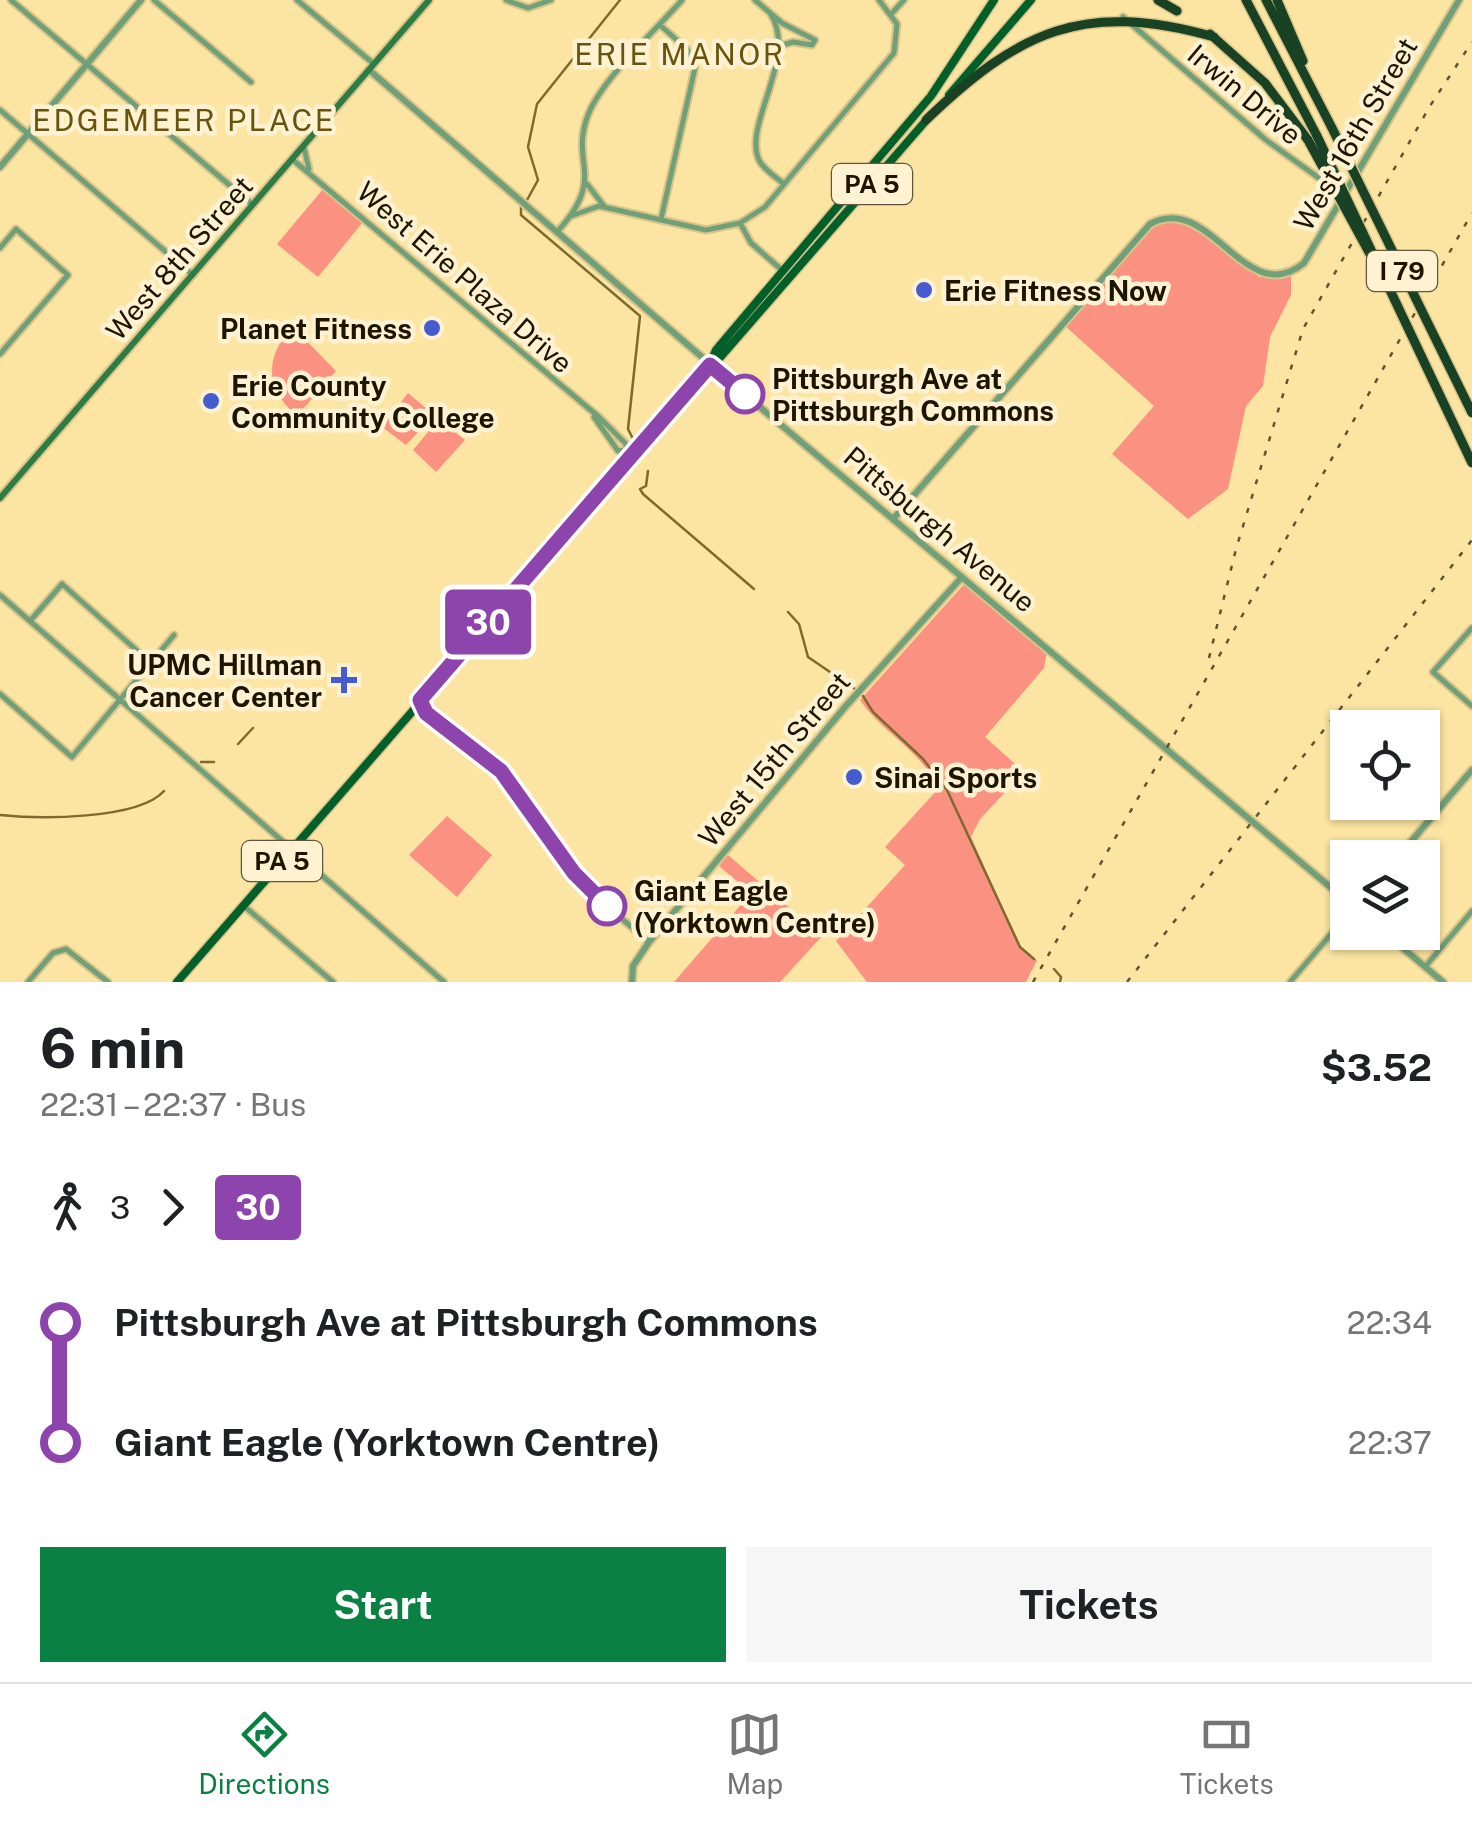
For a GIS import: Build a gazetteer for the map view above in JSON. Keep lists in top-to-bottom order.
{
  "streets": {
    "highway": ["I 79"],
    "main road": ["PA 5", "West 8th Street"],
    "street": [
      "Irwin Drive",
      "West 16th Street",
      "West Erie Plaza Drive",
      "Pittsburgh Avenue",
      "West 15th Street"
    ]
  },
  "crossings": [
    ["Irwin Drive", "West 16th Street"],
    ["West 16th Street", "Pittsburgh Avenue"],
    ["PA 5", "West Erie Plaza Drive"],
    ["PA 5", "Pittsburgh Avenue"],
    ["West 8th Street", "West Erie Plaza Drive"],
    ["West 8th Street", "Pittsburgh Avenue"],
    ["Pittsburgh Avenue", "West 15th Street"]
  ],
  "districts": ["ERIE MANOR", "EDGEMEER PLACE"],
  "places": {
    "other": [
      "Erie Fitness Now",
      "Planet Fitness",
      "Pittsburgh Ave at Pittsburgh Commons",
      "Erie County Community College",
      "Sinai Sports",
      "Giant Eagle (Yorktown Centre)"
    ],
    "health": ["UPMC Hillman Cancer Center"]
  },
  "lines": ["bus line 30"],
  "page": {
    "on_map": "30",
    "heading": ["6 min", "22:31 – 22:37 · Bus", "$3.52"],
    "legs": ["3", "30"],
    "list": [
      {
        "name": "Pittsburgh Ave at Pittsburgh Commons",
        "value": "22:34"
      },
      {
        "name": "Giant Eagle (Yorktown Centre)",
        "value": "22:37"
      }
    ],
    "buttons": ["Start", "Tickets"],
    "tabs": ["Directions", "Map", "Tickets"]
  }
}
